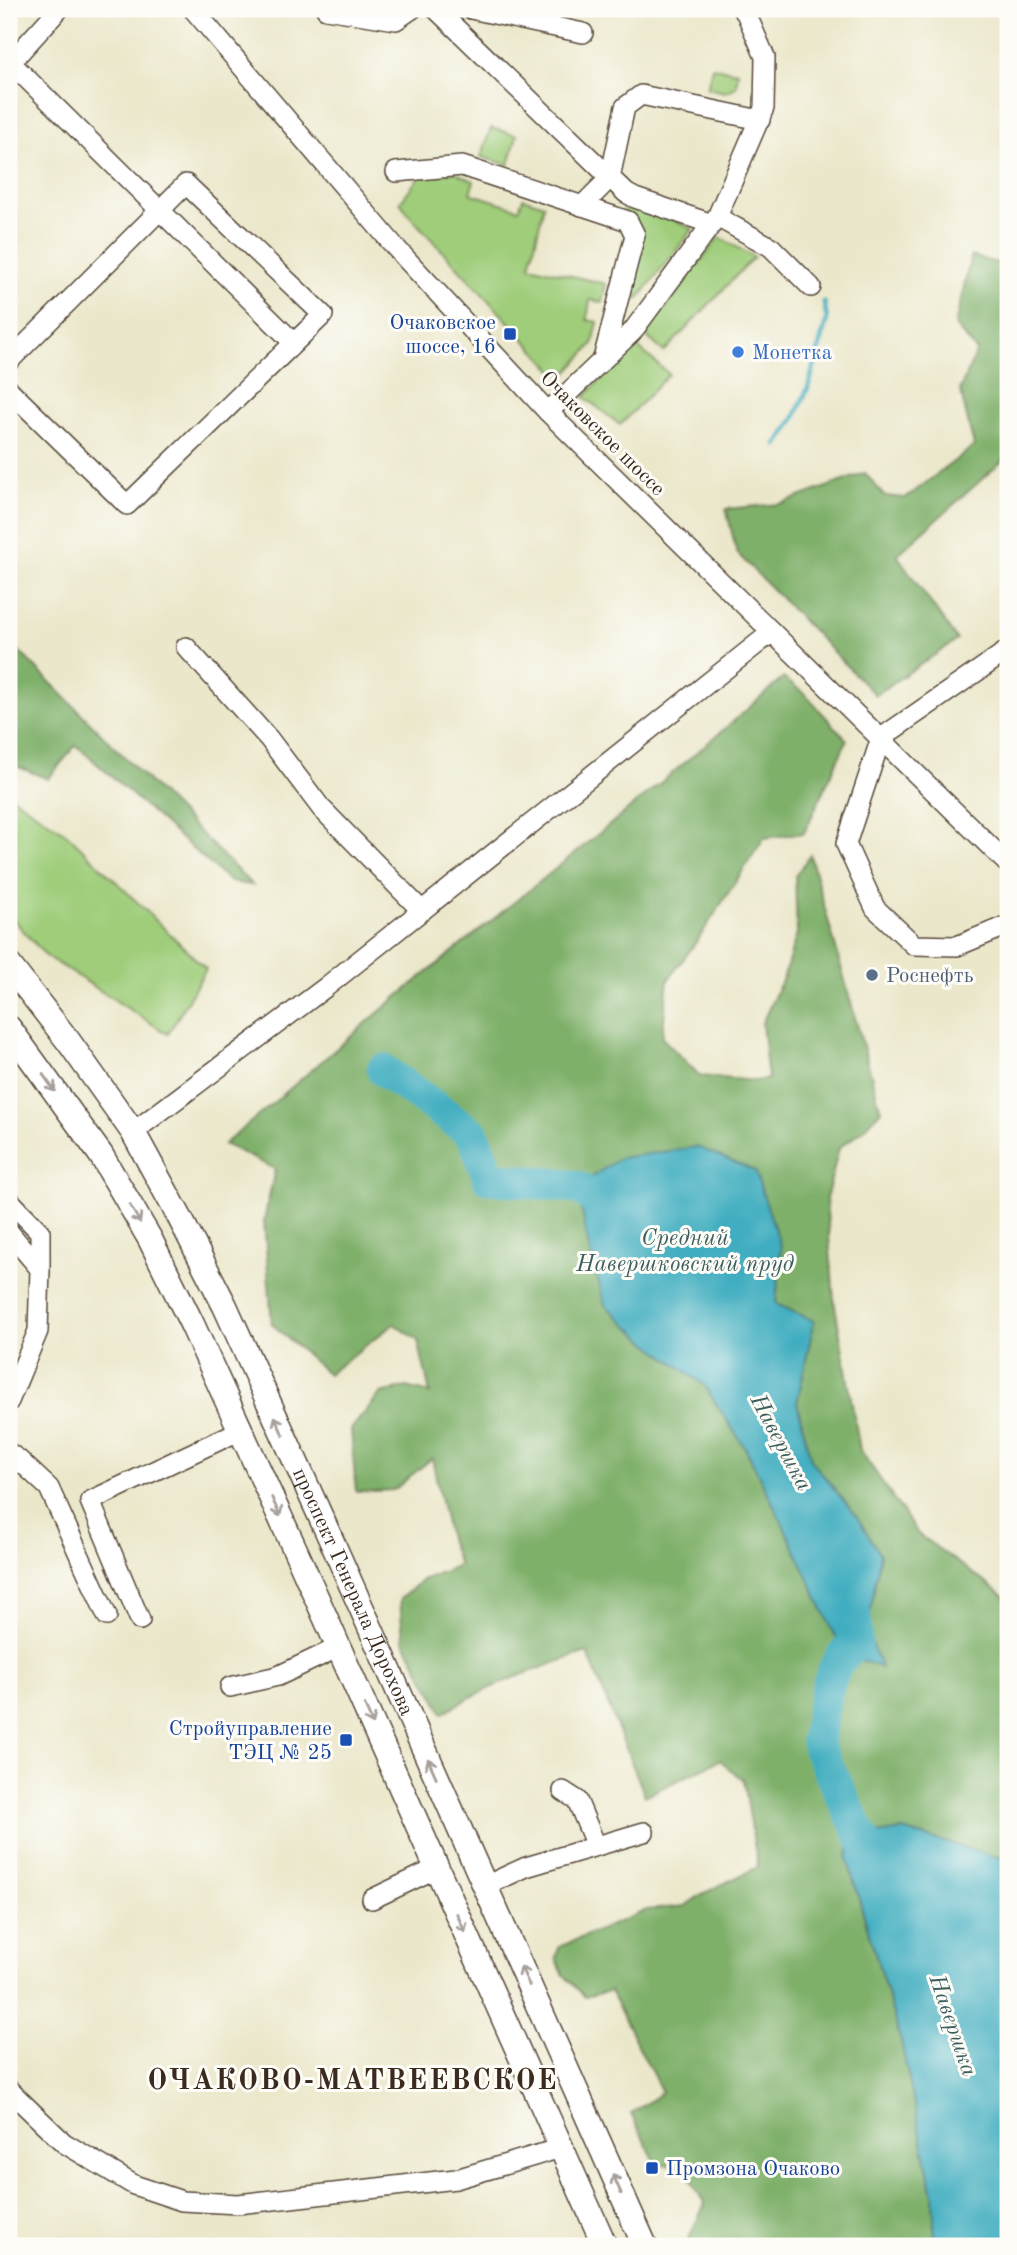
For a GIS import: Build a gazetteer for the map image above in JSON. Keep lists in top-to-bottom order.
{
  "streets": {
    "main road": ["проспект Генерала Дорохова"],
    "street": ["Очаковское шоссе"]
  },
  "districts": ["ОЧАКОВО-МАТВЕЕВСКОЕ"],
  "water": ["Средний Навершковский пруд", "Навершка"],
  "places": {
    "transit": ["Очаковское шоссе, 16", "Стройуправление ТЭЦ № 25", "Промзона Очаково"],
    "other": ["Монетка", "Роснефть"]
  }
}
